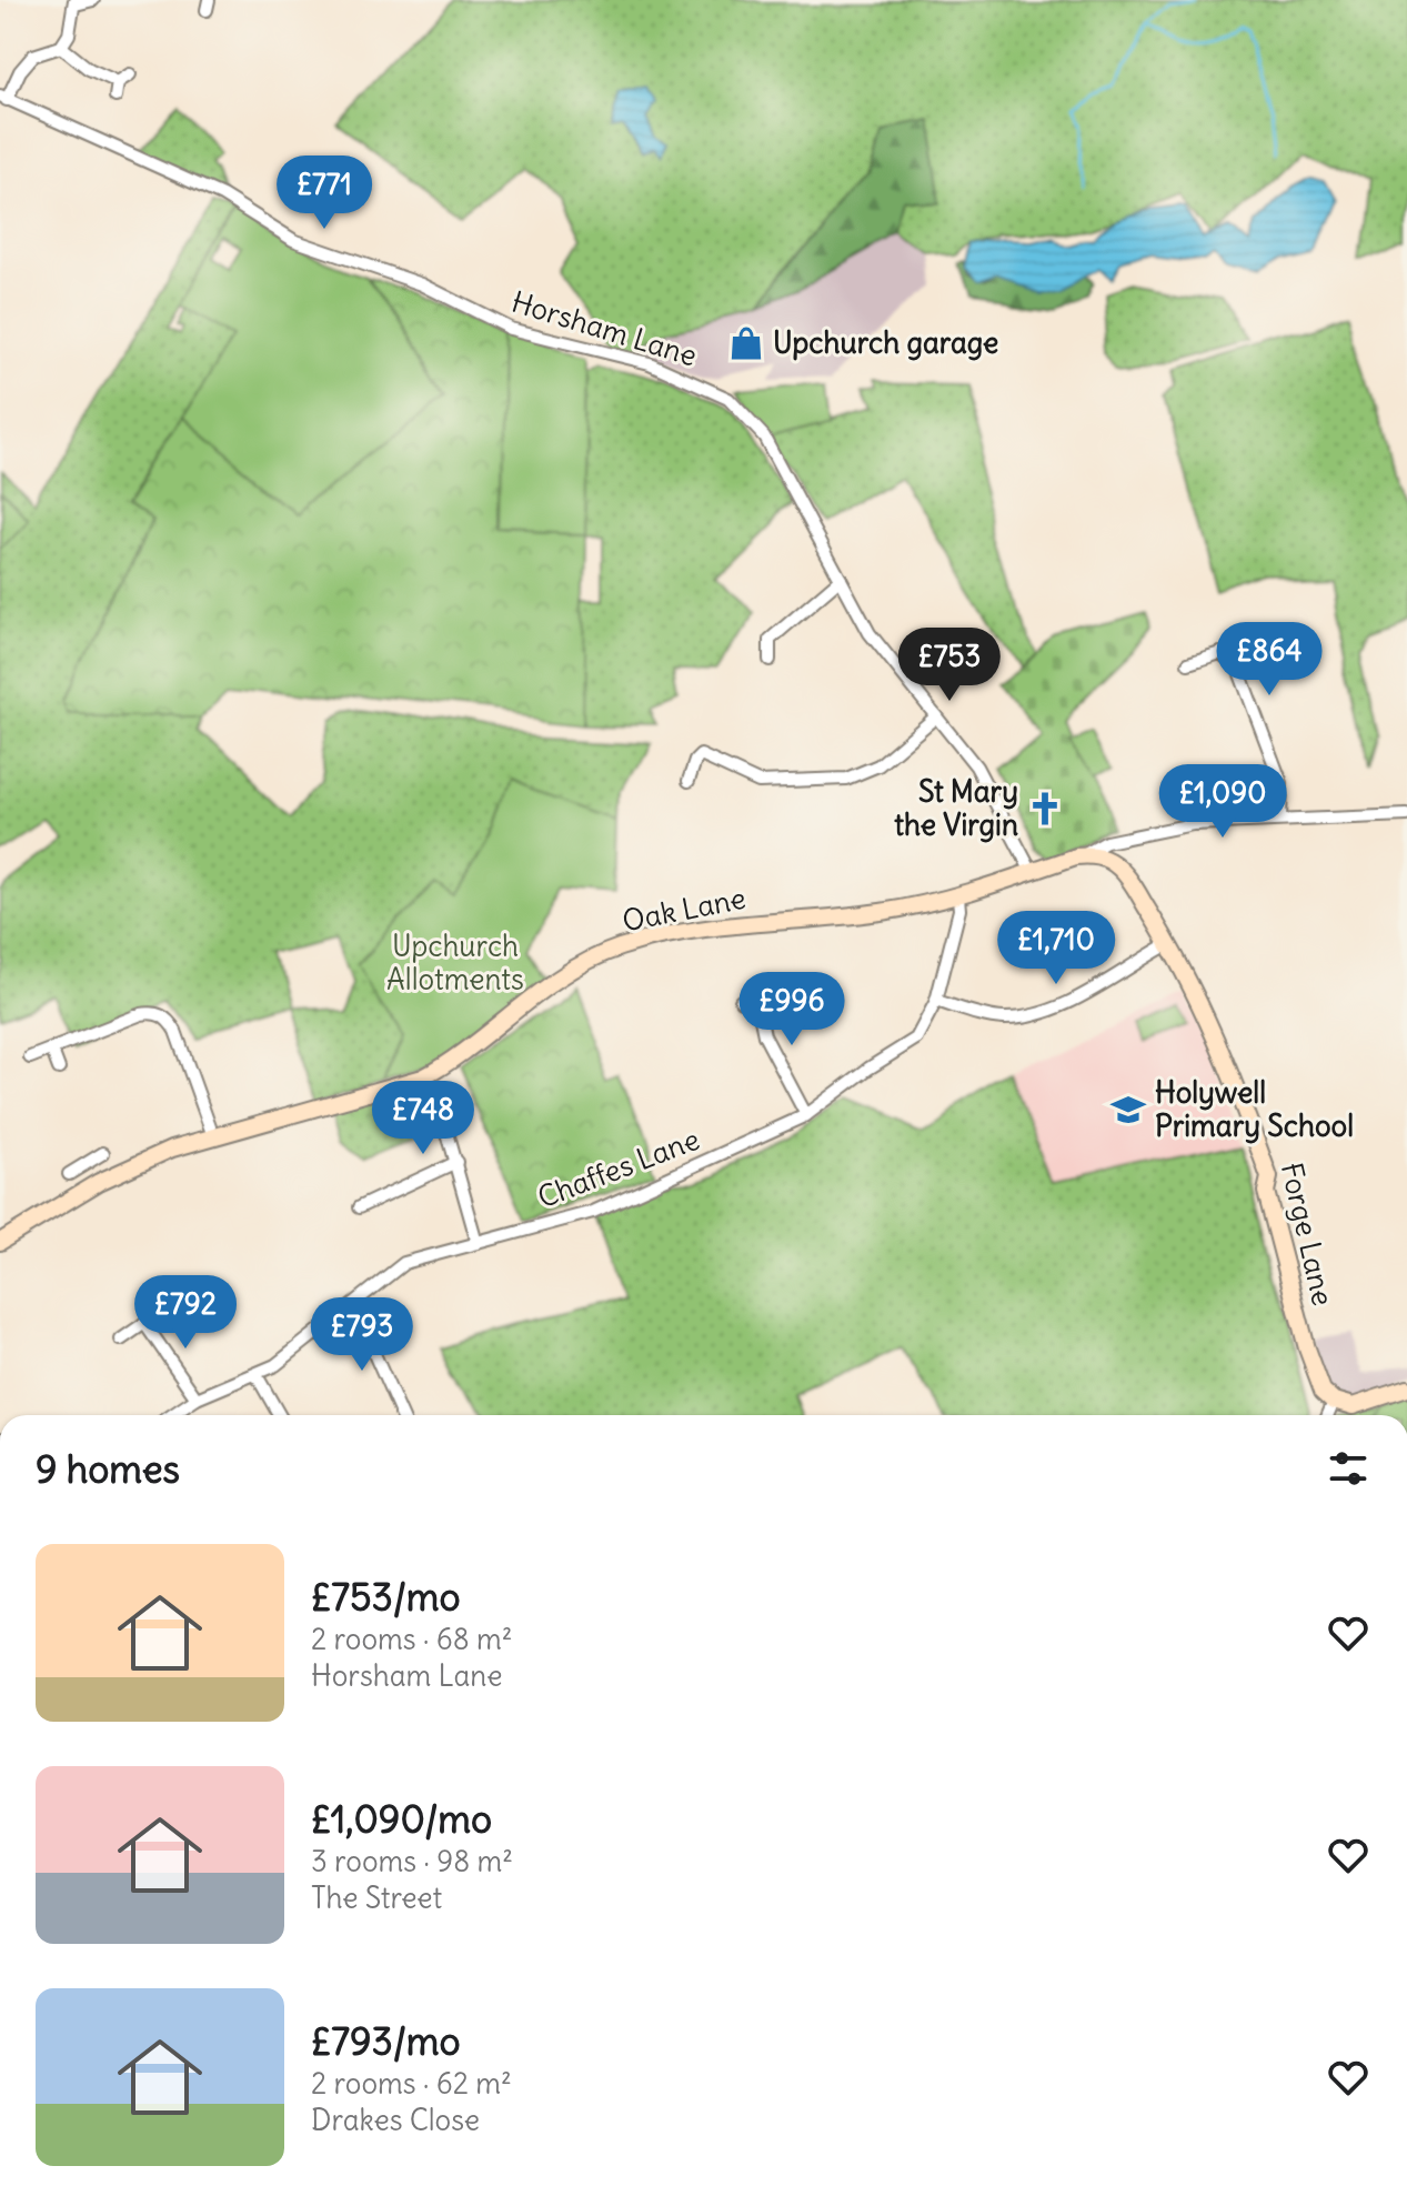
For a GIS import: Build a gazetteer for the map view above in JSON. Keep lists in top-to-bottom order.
{
  "streets": {
    "street": [
      "Horsham Lane",
      "Oak Lane",
      "Chaffes Lane",
      "Forge Lane"
    ]
  },
  "crossings": [
    ["Horsham Lane", "Oak Lane"],
    ["Oak Lane", "Chaffes Lane"],
    ["Oak Lane", "Forge Lane"]
  ],
  "parks": ["Upchurch Allotments"],
  "places": {
    "shop": ["Upchurch garage"],
    "church": ["St Mary the Virgin"],
    "school or university": ["Holywell Primary School"]
  },
  "page": {
    "price": [
      "£771",
      "£864",
      "£753",
      "£1,090",
      "£1,710",
      "£996",
      "£748",
      "£792",
      "£793"
    ],
    "heading": "9 homes",
    "list": [
      {
        "name": "£753/mo",
        "note": "2 rooms · 68 m² · Horsham Lane"
      },
      {
        "name": "£1,090/mo",
        "note": "3 rooms · 98 m² · The Street"
      },
      {
        "name": "£793/mo",
        "note": "2 rooms · 62 m² · Drakes Close"
      }
    ]
  }
}
